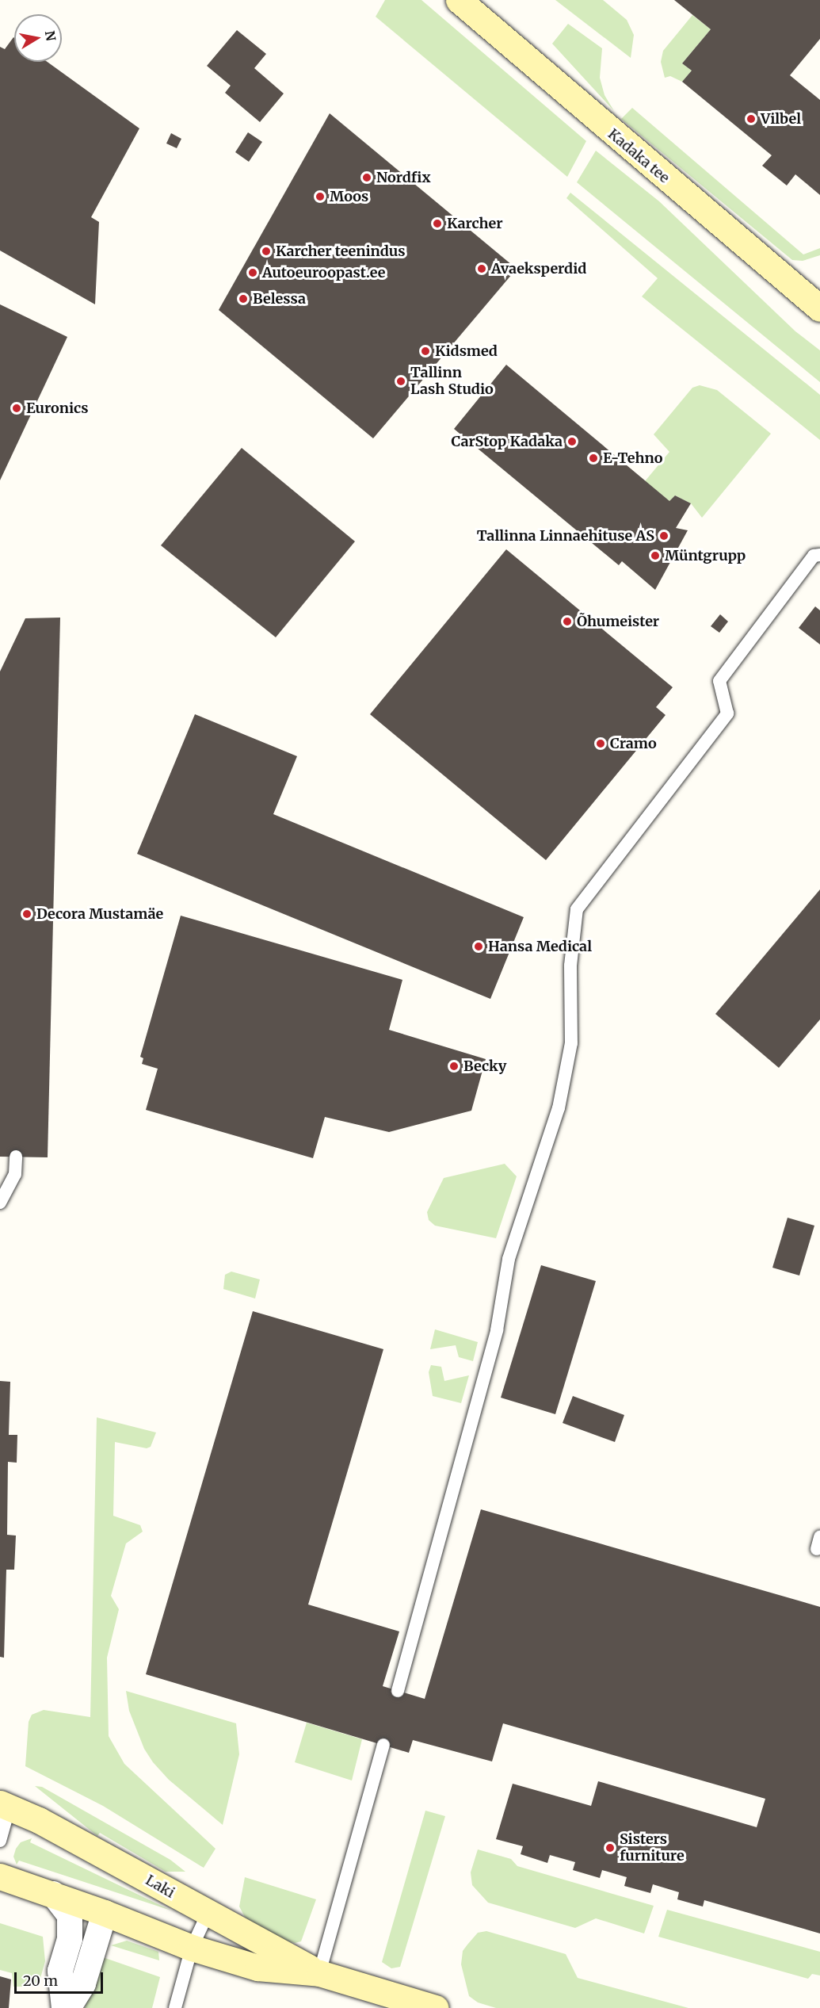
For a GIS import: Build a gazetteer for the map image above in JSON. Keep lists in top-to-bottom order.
{
  "streets": {
    "street": ["Kadaka tee", "Laki"]
  },
  "places": [
    "Vilbel",
    "Nordfix",
    "Moos",
    "Karcher",
    "Karcher teenindus",
    "Avaeksperdid",
    "Autoeuroopast.ee",
    "Belessa",
    "Kidsmed",
    "Tallinn Lash Studio",
    "Euronics",
    "CarStop Kadaka",
    "E-Tehno",
    "Tallinna Linnaehituse AS",
    "Müntgrupp",
    "Õhumeister",
    "Cramo",
    "Decora Mustamäe",
    "Hansa Medical",
    "Becky",
    "Sisters furniture"
  ],
  "scale_bar": "20 m",
  "north": "right"
}
